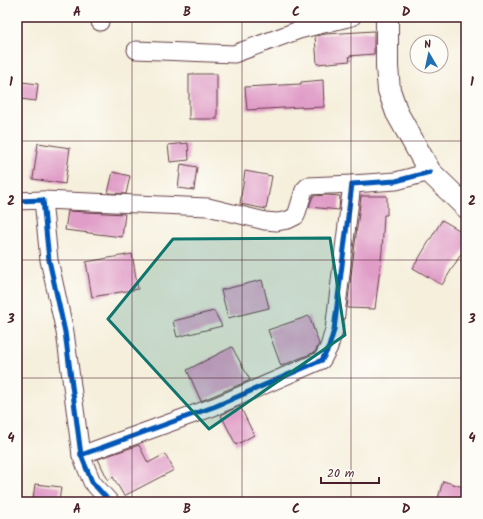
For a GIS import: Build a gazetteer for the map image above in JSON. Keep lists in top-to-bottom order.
{
  "scale_bar": "20 m",
  "north": "top",
  "grid": {
    "columns": [
      "A",
      "B",
      "C",
      "D"
    ],
    "rows": [
      "1",
      "2",
      "3",
      "4"
    ]
  }
}
